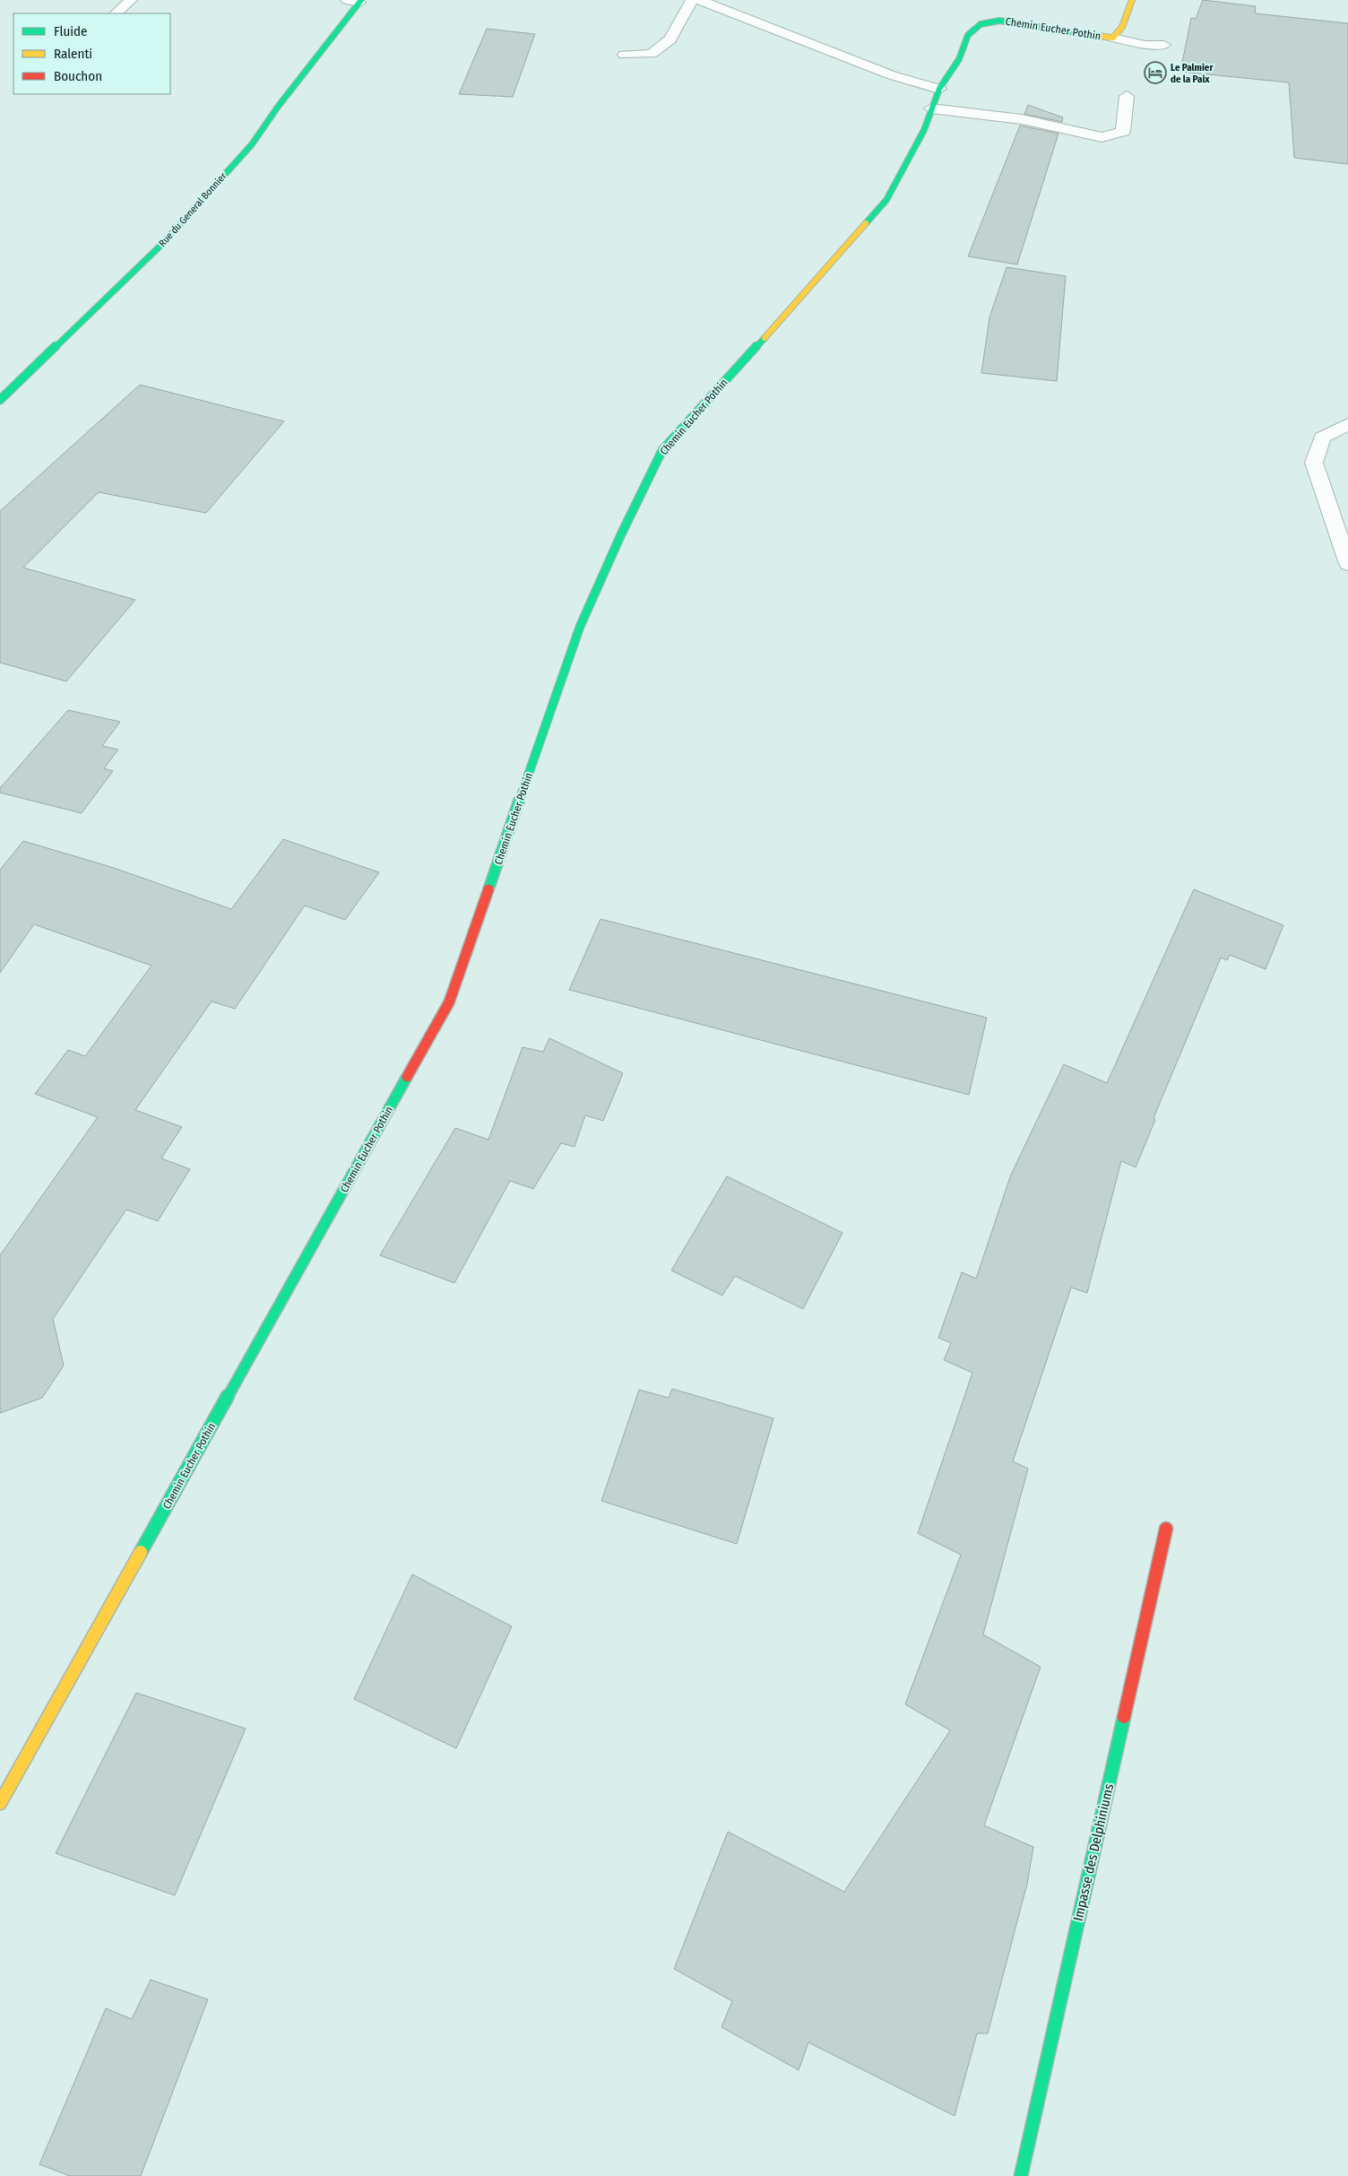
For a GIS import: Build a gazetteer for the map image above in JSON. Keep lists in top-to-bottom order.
{
  "streets": {
    "street": ["Chemin Eucher Pothin", "Rue du General Bonnier", "Impasse des Delphiniums"]
  },
  "places": {
    "hotel": ["Le Palmier de la Paix"]
  },
  "legend": ["Fluide", "Ralenti", "Bouchon"]
}
